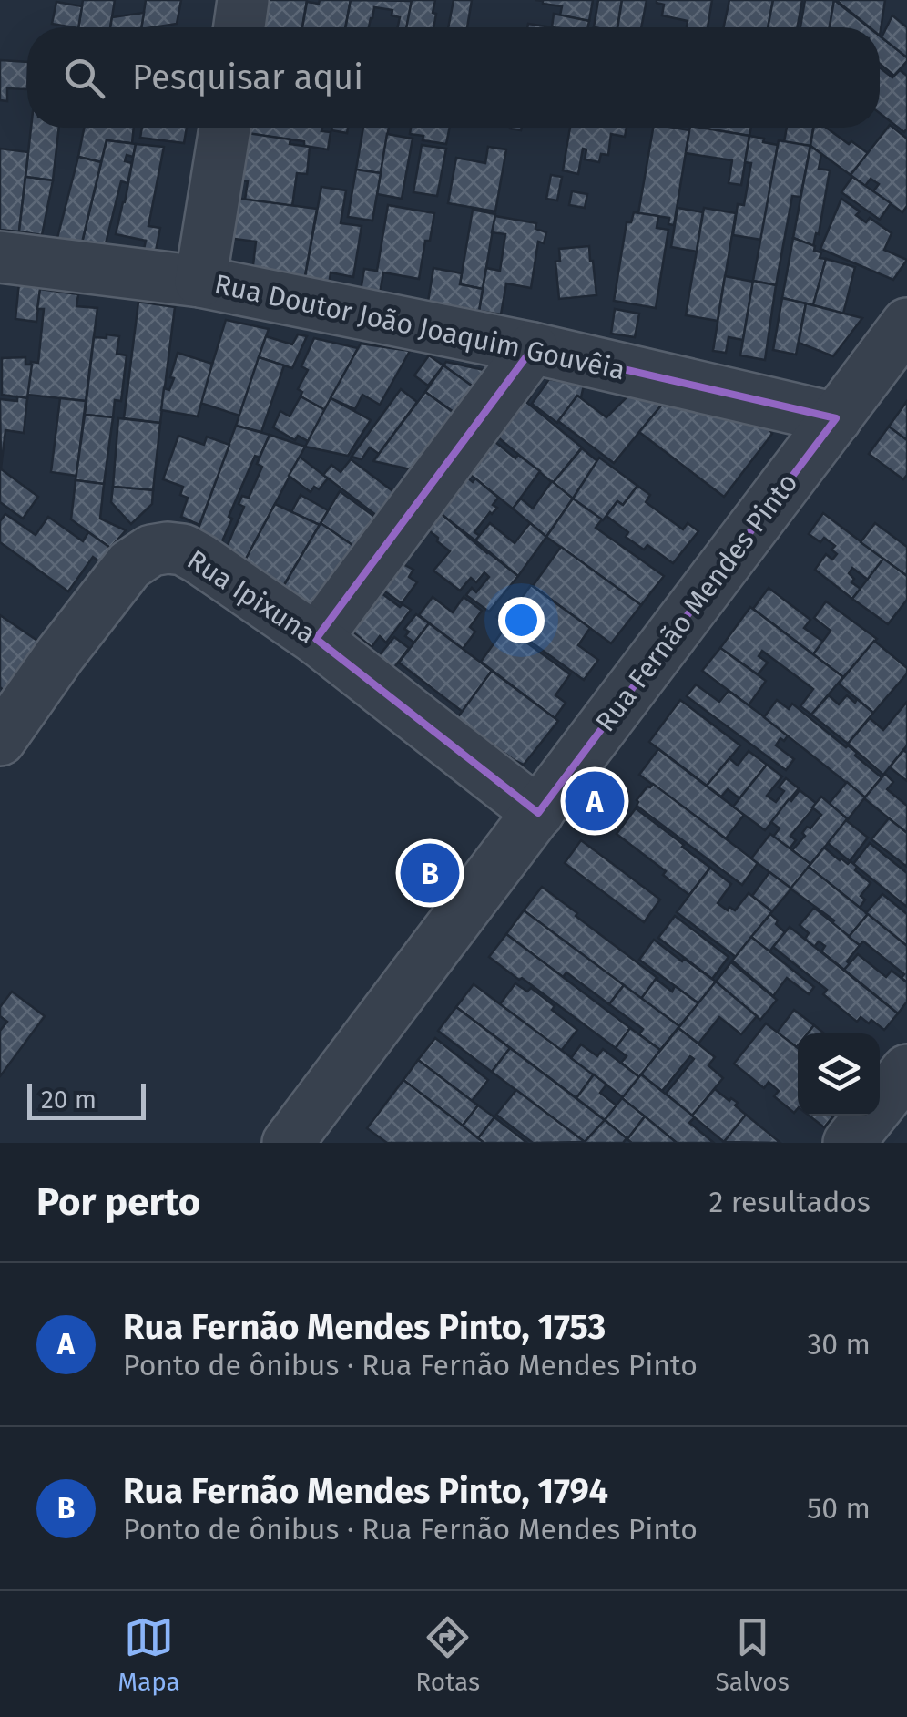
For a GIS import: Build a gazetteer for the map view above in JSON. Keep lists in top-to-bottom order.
{
  "streets": {
    "street": ["Rua Doutor João Joaquim Gouvêia", "Rua Ipixuna", "Rua Fernão Mendes Pinto"]
  },
  "crossings": [
    ["Rua Doutor João Joaquim Gouvêia", "Rua Fernão Mendes Pinto"],
    ["Rua Ipixuna", "Rua Fernão Mendes Pinto"]
  ],
  "scale_bar": "20 m",
  "page": {
    "search": "Pesquisar aqui",
    "pins": ["A", "B"],
    "scale": "20 m",
    "heading": ["Por perto", "2 resultados"],
    "list": [
      {
        "mark": "A",
        "name": "Rua Fernão Mendes Pinto, 1753",
        "note": "Ponto de ônibus · Rua Fernão Mendes Pinto",
        "value": "30 m"
      },
      {
        "mark": "B",
        "name": "Rua Fernão Mendes Pinto, 1794",
        "note": "Ponto de ônibus · Rua Fernão Mendes Pinto",
        "value": "50 m"
      }
    ],
    "nav": ["Mapa", "Rotas", "Salvos"]
  }
}
